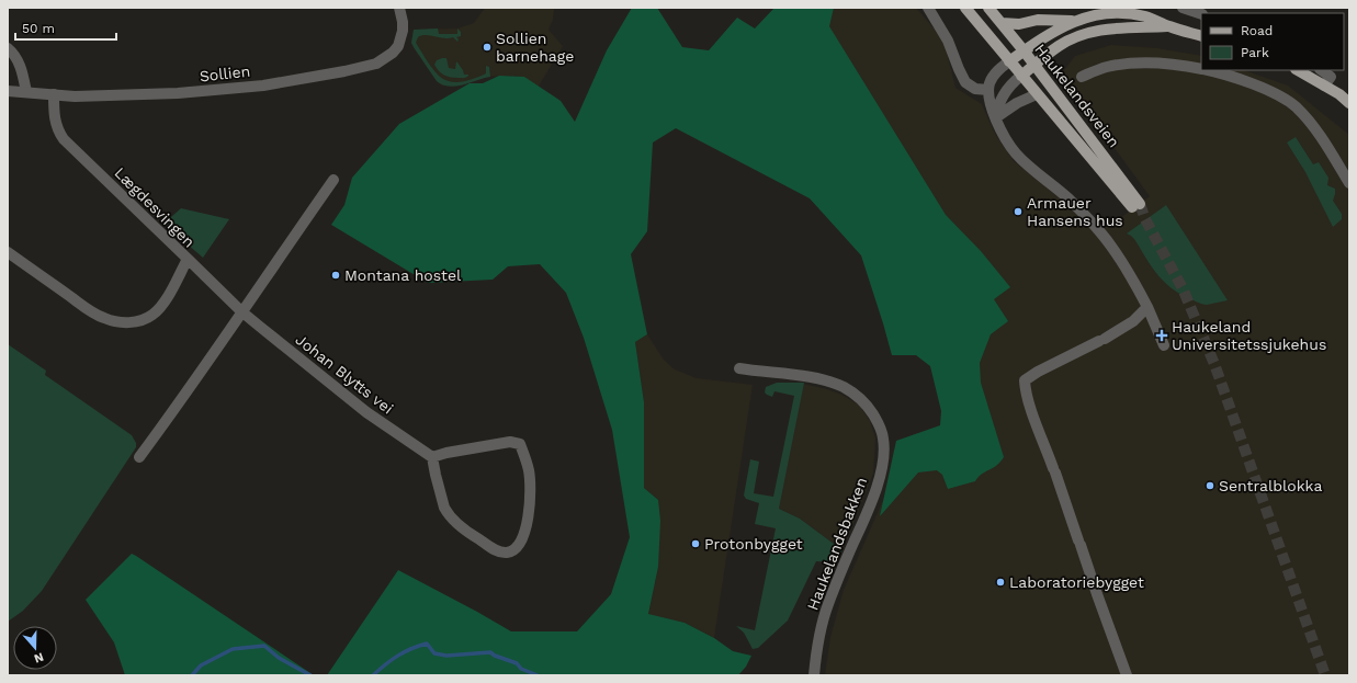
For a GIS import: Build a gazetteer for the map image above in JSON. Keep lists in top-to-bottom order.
{
  "streets": {
    "main road": ["Haukelandsveien"],
    "street": [
      "Sollien",
      "Lægdesvingen",
      "Johan Blytts vei",
      "Haukelandsbakken"
    ]
  },
  "crossings": [
    ["Sollien", "Lægdesvingen"],
    ["Lægdesvingen", "Johan Blytts vei"]
  ],
  "places": {
    "other": [
      "Sollien barnehage",
      "Armauer Hansens hus",
      "Montana hostel",
      "Sentralblokka",
      "Protonbygget",
      "Laboratoriebygget"
    ],
    "health": ["Haukeland Universitetssjukehus"]
  },
  "legend": ["Road", "Park"],
  "scale_bar": "50 m",
  "north": "bottom"
}
